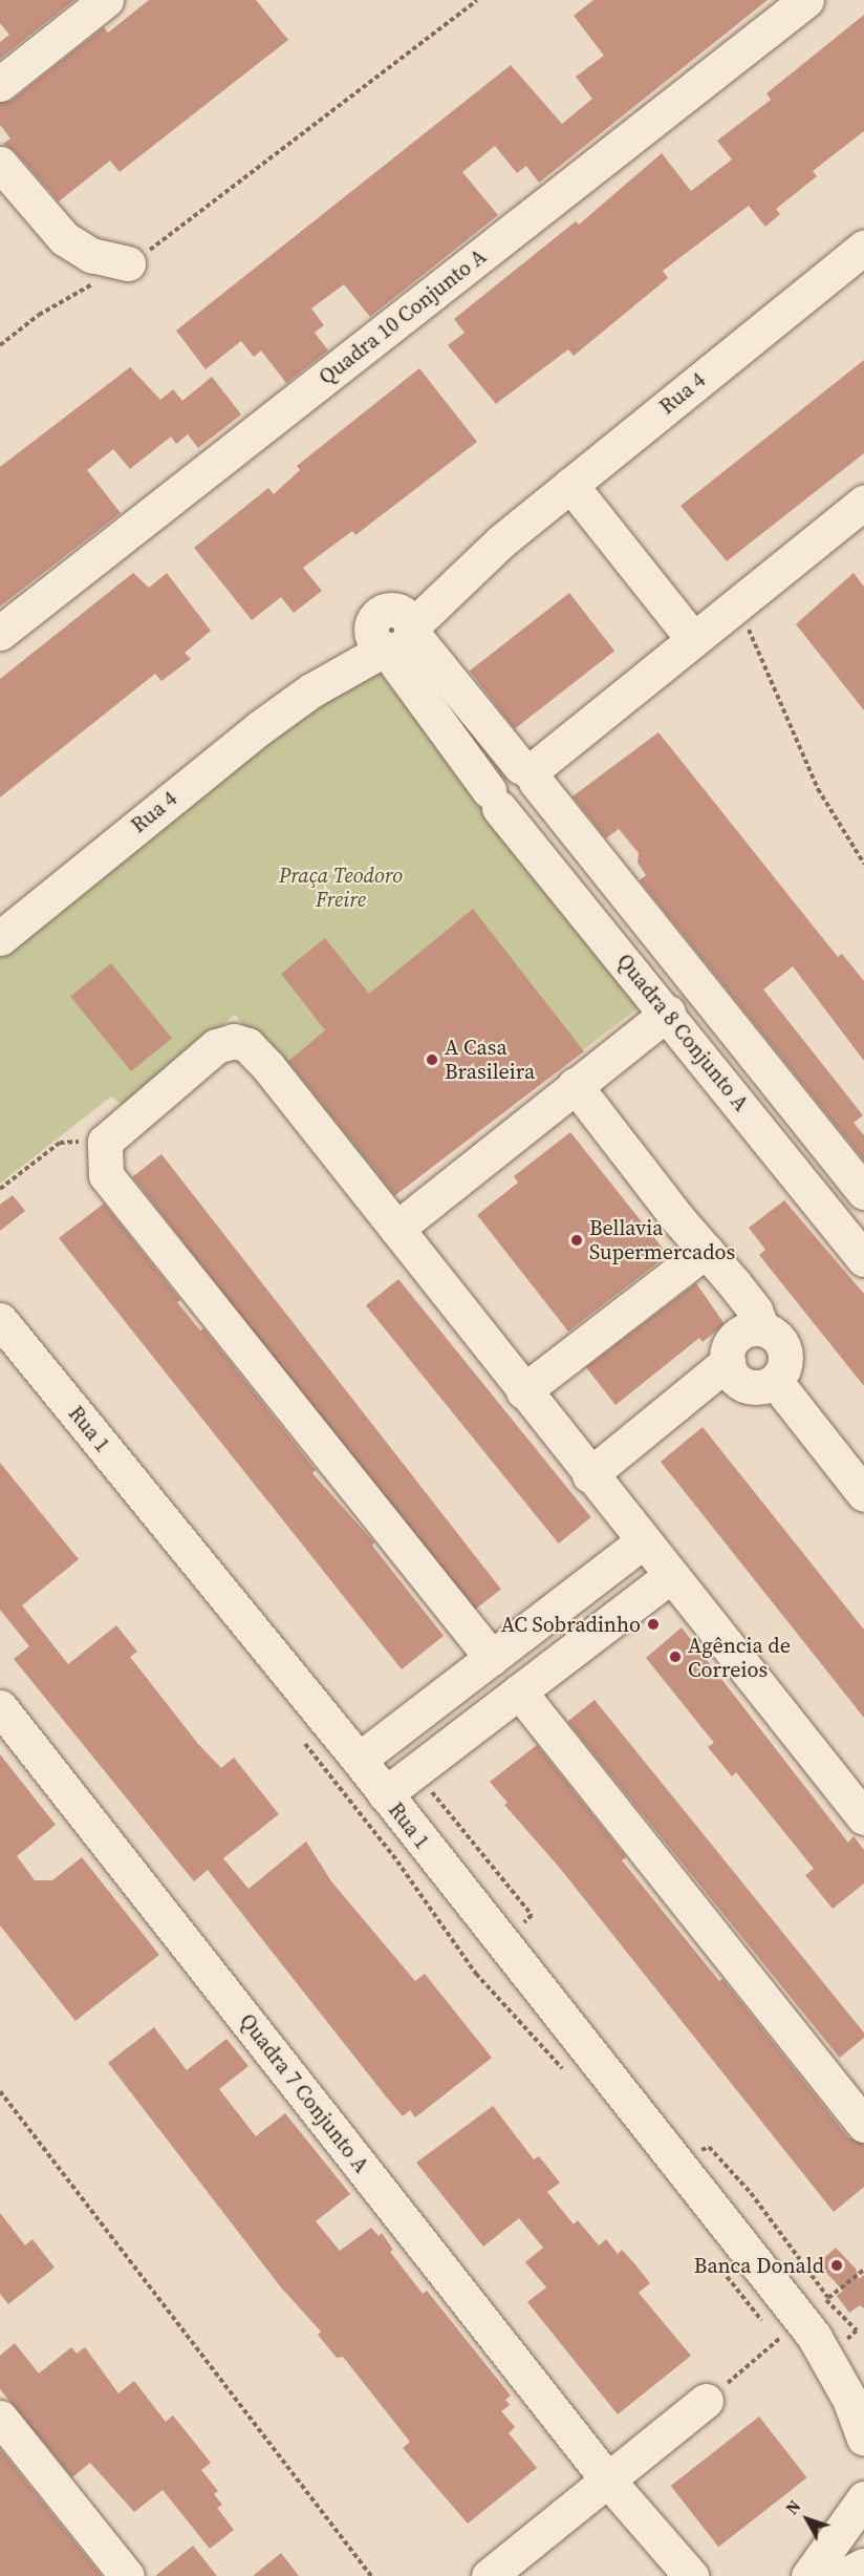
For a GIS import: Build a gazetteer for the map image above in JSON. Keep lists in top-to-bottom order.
{
  "streets": {
    "street": [
      "Quadra 10 Conjunto A",
      "Rua 4",
      "Quadra 8 Conjunto A",
      "Rua 1",
      "Quadra 7 Conjunto A"
    ]
  },
  "crossings": [
    ["Rua 4", "Quadra 8 Conjunto A"]
  ],
  "parks": ["Praça Teodoro Freire"],
  "places": [
    "A Casa Brasileira",
    "Bellavia Supermercados",
    "AC Sobradinho",
    "Agência de Correios",
    "Banca Donald"
  ],
  "north": "top left"
}
